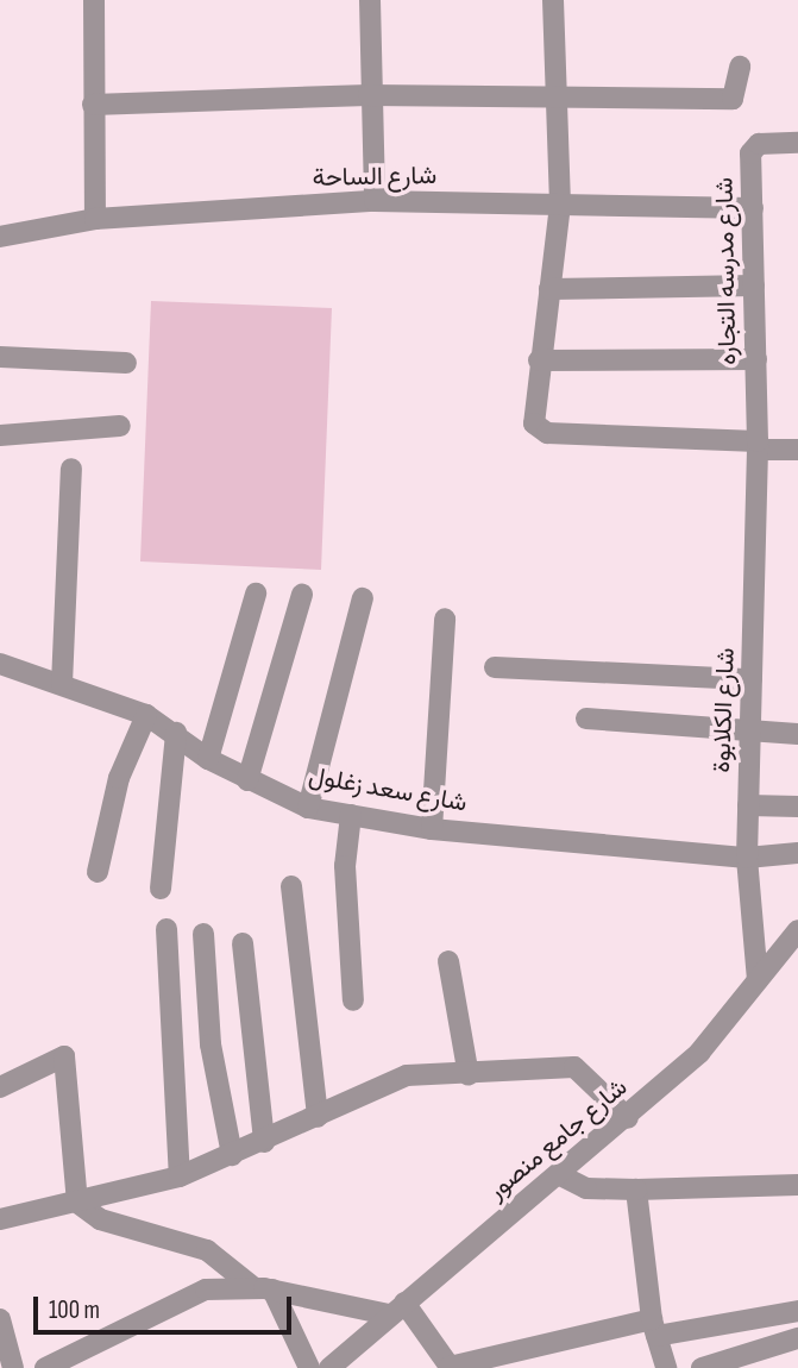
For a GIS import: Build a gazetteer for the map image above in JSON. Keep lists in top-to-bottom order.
{
  "streets": {
    "street": [
      "شارع الساحة",
      "شارع مدرسه التجاره",
      "شارع الكلابوة",
      "شارع سعد زغلول",
      "شارع جامع منصور"
    ]
  },
  "crossings": [
    ["شارع الساحة", "شارع مدرسه التجاره"],
    ["شارع مدرسه التجاره", "شارع الكلابوة"],
    ["شارع الكلابوة", "شارع سعد زغلول"],
    ["شارع الكلابوة", "شارع جامع منصور"]
  ],
  "scale_bar": "100 m"
}
